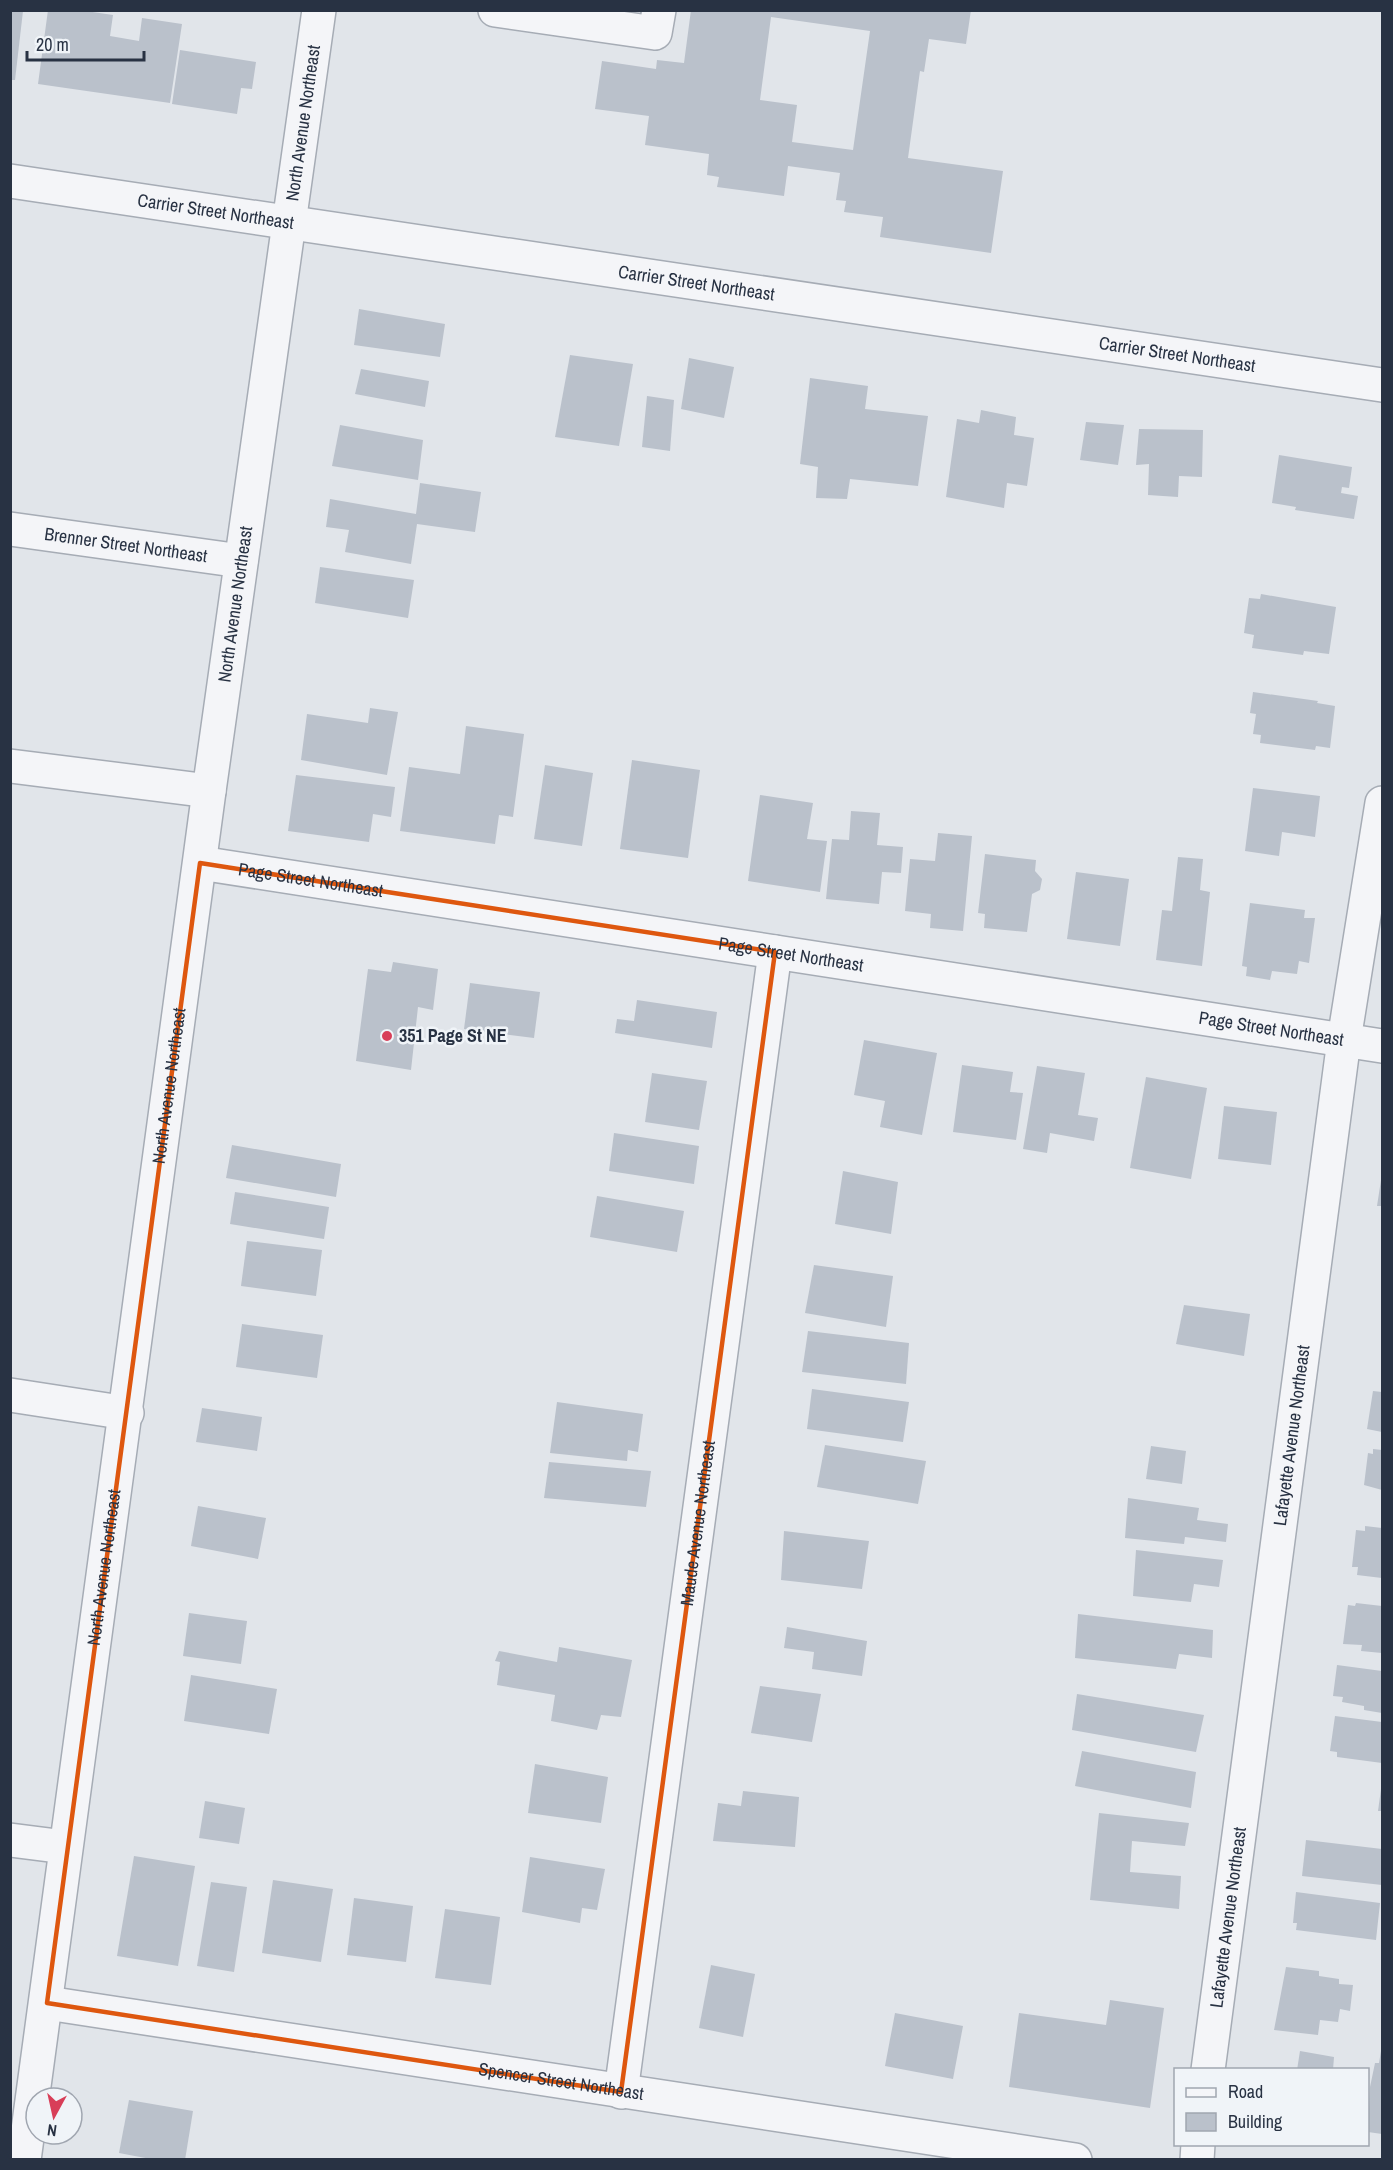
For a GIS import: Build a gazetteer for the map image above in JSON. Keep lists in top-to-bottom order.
{
  "streets": {
    "street": [
      "North Avenue Northeast",
      "Carrier Street Northeast",
      "Brenner Street Northeast",
      "Page Street Northeast",
      "Lafayette Avenue Northeast",
      "Maude Avenue Northeast",
      "Spencer Street Northeast"
    ]
  },
  "crossings": [
    ["North Avenue Northeast", "Carrier Street Northeast"],
    ["North Avenue Northeast", "Brenner Street Northeast"],
    ["North Avenue Northeast", "Page Street Northeast"],
    ["North Avenue Northeast", "Spencer Street Northeast"],
    ["Page Street Northeast", "Lafayette Avenue Northeast"],
    ["Page Street Northeast", "Maude Avenue Northeast"],
    ["Maude Avenue Northeast", "Spencer Street Northeast"]
  ],
  "places": ["351 Page St NE"],
  "legend": ["Road", "Building"],
  "scale_bar": "20 m",
  "north": "bottom"
}
